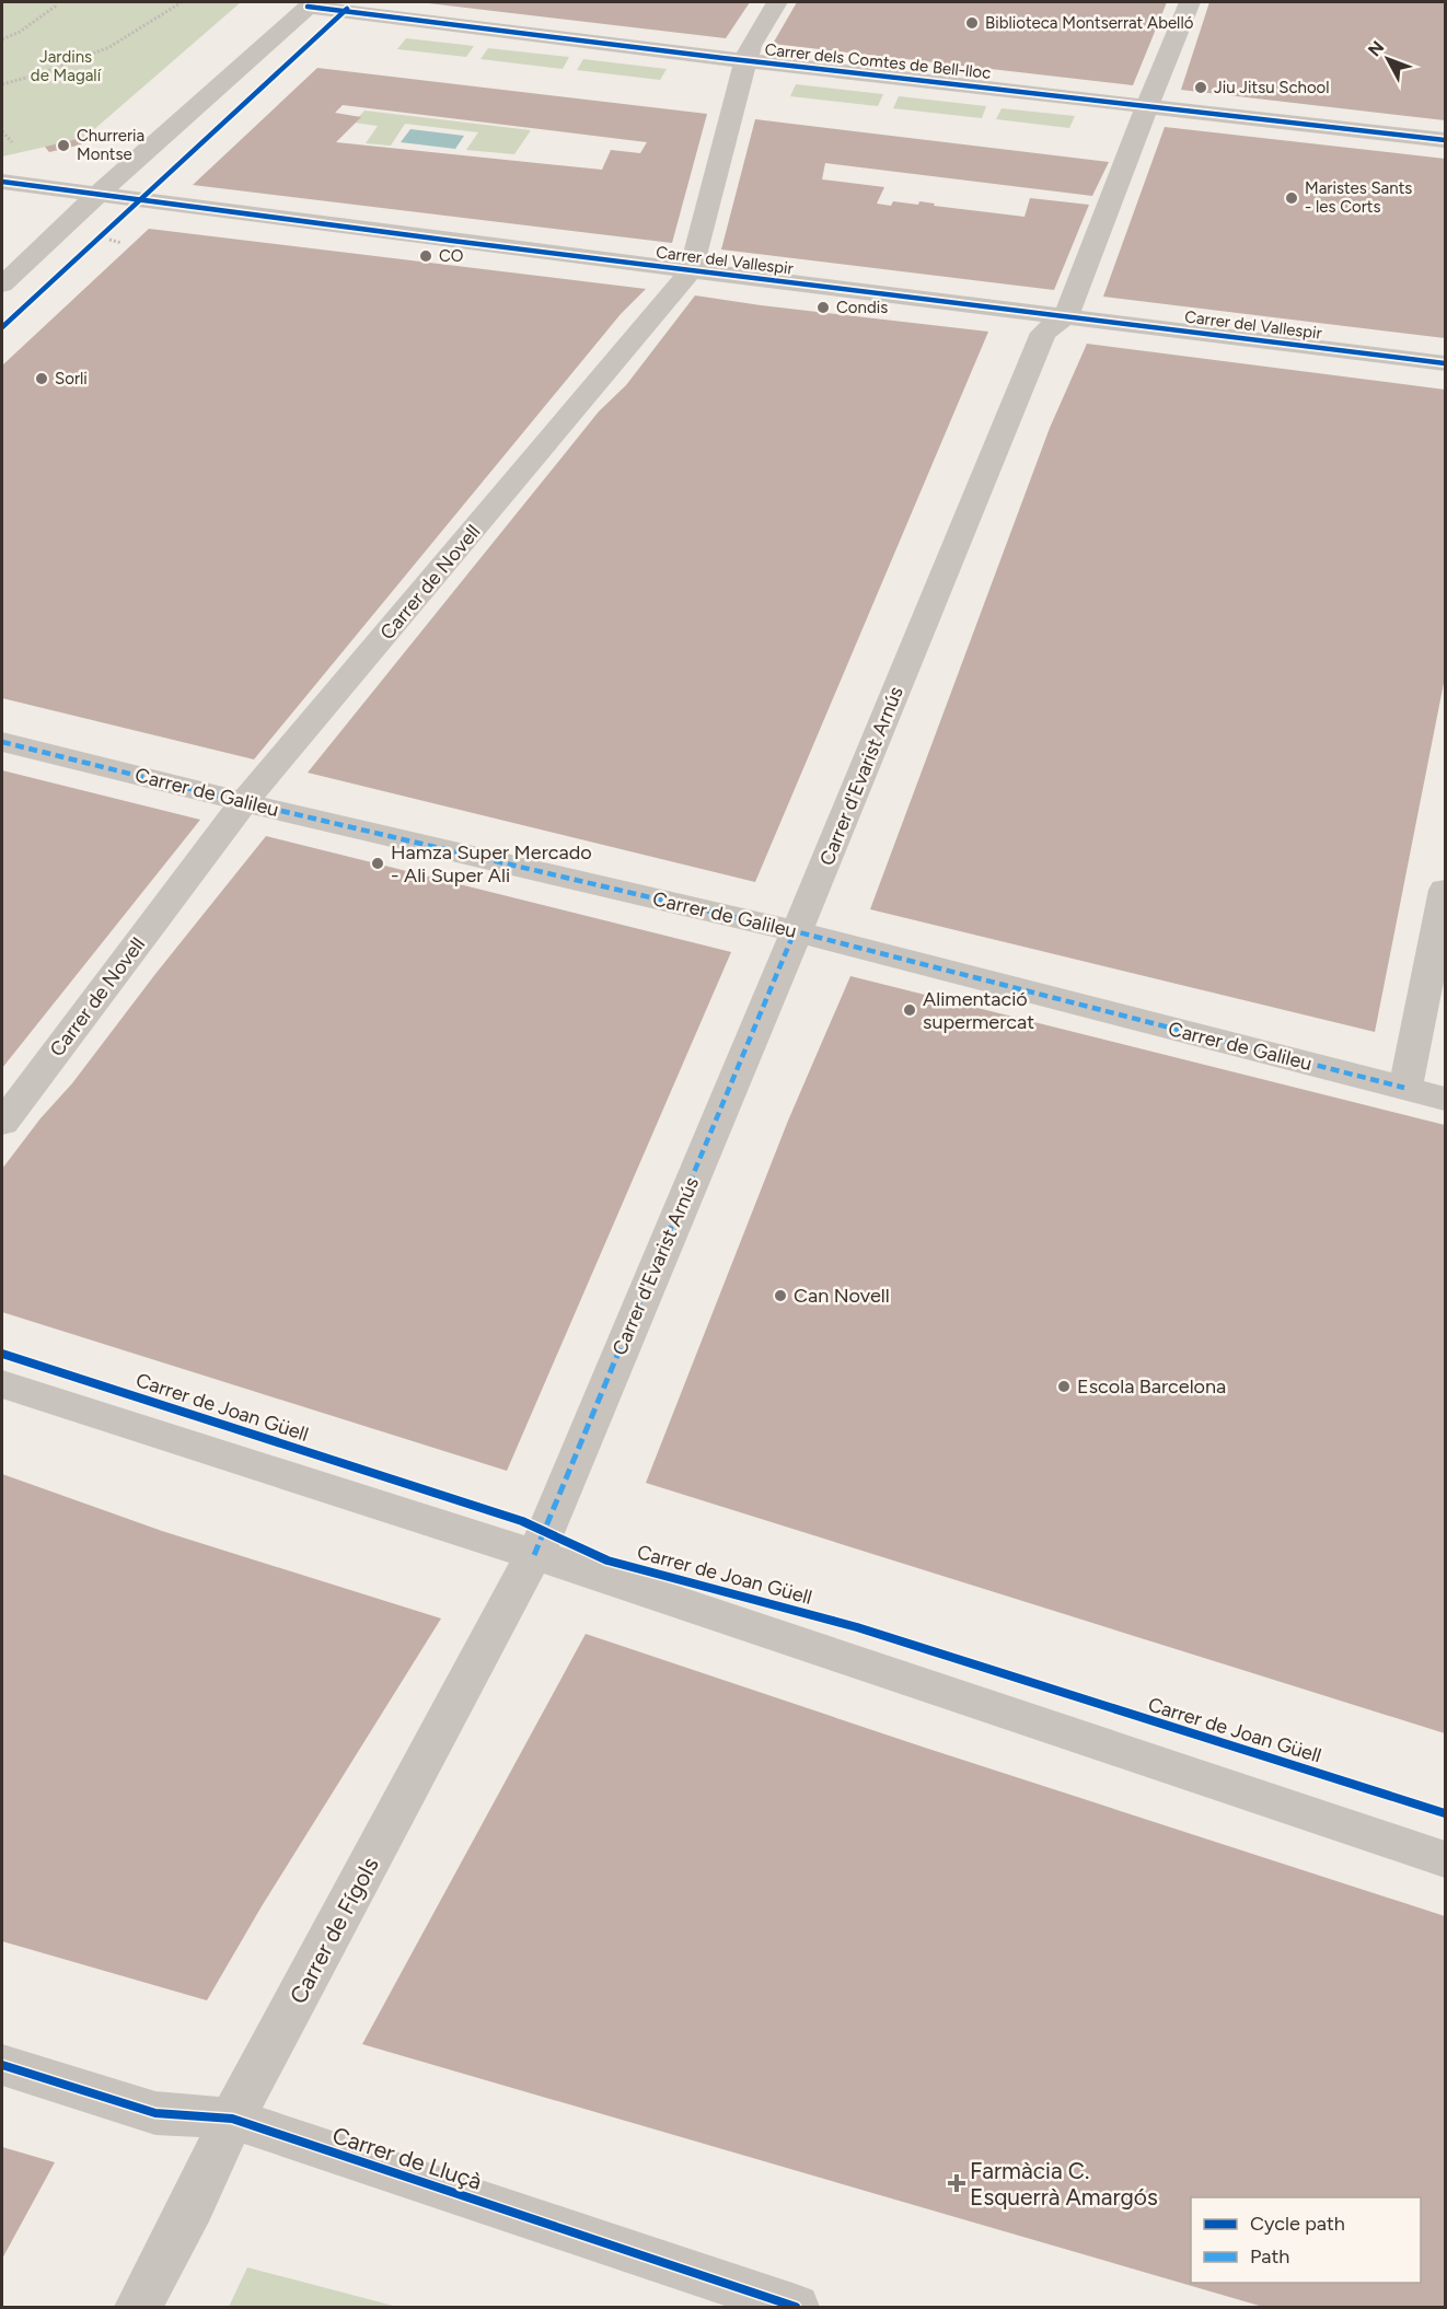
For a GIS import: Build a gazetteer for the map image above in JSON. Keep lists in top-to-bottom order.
{
  "streets": {
    "street": [
      "Carrer dels Comtes de Bell-lloc",
      "Carrer del Vallespir",
      "Carrer de Novell",
      "Carrer d'Evarist Arnús",
      "Carrer de Galileu",
      "Carrer de Joan Güell",
      "Carrer de Fígols",
      "Carrer de Lluçà"
    ]
  },
  "crossings": [
    ["Carrer dels Comtes de Bell-lloc", "Carrer de Novell"],
    ["Carrer dels Comtes de Bell-lloc", "Carrer d'Evarist Arnús"],
    ["Carrer del Vallespir", "Carrer de Novell"],
    ["Carrer del Vallespir", "Carrer d'Evarist Arnús"],
    ["Carrer de Novell", "Carrer de Galileu"],
    ["Carrer d'Evarist Arnús", "Carrer de Galileu"],
    ["Carrer d'Evarist Arnús", "Carrer de Joan Güell"],
    ["Carrer d'Evarist Arnús", "Carrer de Fígols"],
    ["Carrer de Joan Güell", "Carrer de Fígols"],
    ["Carrer de Fígols", "Carrer de Lluçà"]
  ],
  "parks": ["Jardins de Magalí"],
  "places": {
    "other": [
      "Biblioteca Montserrat Abelló",
      "Jiu Jitsu School",
      "Churreria Montse",
      "Maristes Sants - les Corts",
      "CO",
      "Condis",
      "Sorli",
      "Hamza Super Mercado - Ali Super Ali",
      "Alimentació supermercat",
      "Can Novell",
      "Escola Barcelona"
    ],
    "health": ["Farmàcia C. Esquerrà Amargós"]
  },
  "legend": ["Cycle path", "Path"],
  "north": "top left"
}
